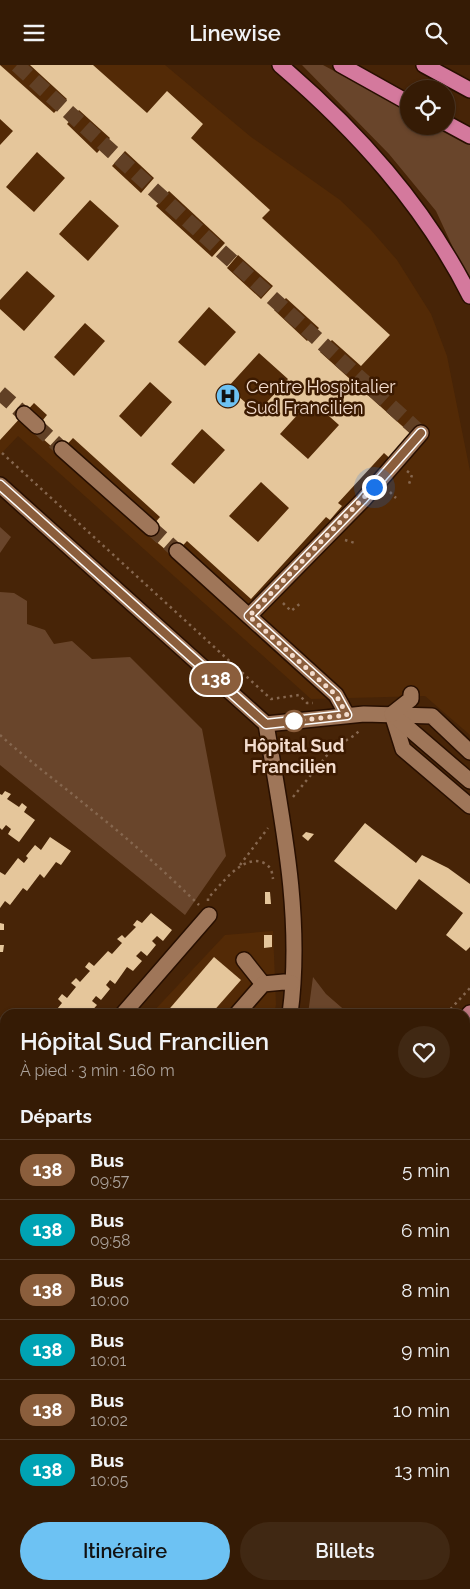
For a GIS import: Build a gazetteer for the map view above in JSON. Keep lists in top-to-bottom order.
{
  "places": {
    "hospital": ["Centre Hospitalier Sud Francilien"],
    "other": ["Hôpital Sud Francilien"]
  },
  "lines": ["bus line 138"],
  "page": {
    "header": "Linewise",
    "on_map": "138",
    "heading": [
      ["Hôpital Sud Francilien", "À pied · 3 min · 160 m"],
      "Départs"
    ],
    "list": [
      {
        "mark": "138",
        "name": "Bus",
        "note": "09:57",
        "value": "5 min"
      },
      {
        "mark": "138",
        "name": "Bus",
        "note": "09:58",
        "value": "6 min"
      },
      {
        "mark": "138",
        "name": "Bus",
        "note": "10:00",
        "value": "8 min"
      },
      {
        "mark": "138",
        "name": "Bus",
        "note": "10:01",
        "value": "9 min"
      },
      {
        "mark": "138",
        "name": "Bus",
        "note": "10:02",
        "value": "10 min"
      },
      {
        "mark": "138",
        "name": "Bus",
        "note": "10:05",
        "value": "13 min"
      }
    ],
    "buttons": ["Itinéraire", "Billets"]
  }
}
